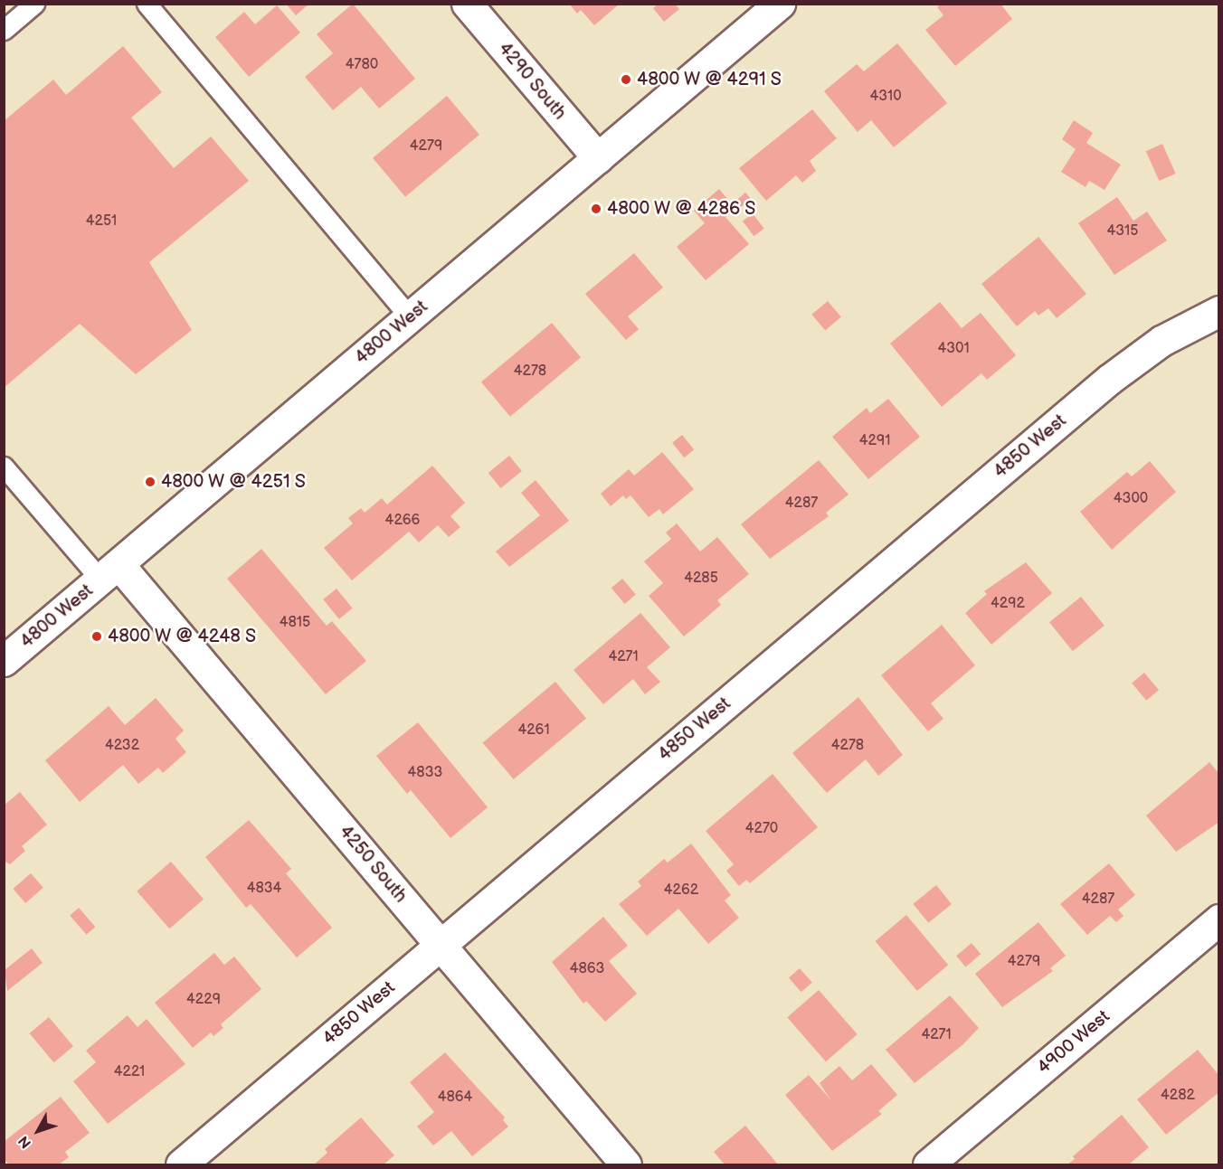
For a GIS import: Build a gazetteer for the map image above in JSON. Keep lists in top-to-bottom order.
{
  "streets": {
    "street": [
      "4290 South",
      "4800 West",
      "4850 West",
      "4250 South",
      "4900 West"
    ]
  },
  "crossings": [
    ["4290 South", "4800 West"],
    ["4800 West", "4250 South"],
    ["4850 West", "4250 South"]
  ],
  "places": [
    "4800 W @ 4291 S",
    "4800 W @ 4286 S",
    "4800 W @ 4251 S",
    "4800 W @ 4248 S"
  ],
  "house_numbers": [
    "4780",
    "4310",
    "4279",
    "4251",
    "4315",
    "4301",
    "4278",
    "4291",
    "4300",
    "4287",
    "4266",
    "4285",
    "4292",
    "4815",
    "4271",
    "4261",
    "4232",
    "4278",
    "4833",
    "4270",
    "4834",
    "4262",
    "4287",
    "4279",
    "4863",
    "4229",
    "4271",
    "4221",
    "4282",
    "4864"
  ],
  "north": "bottom left"
}
